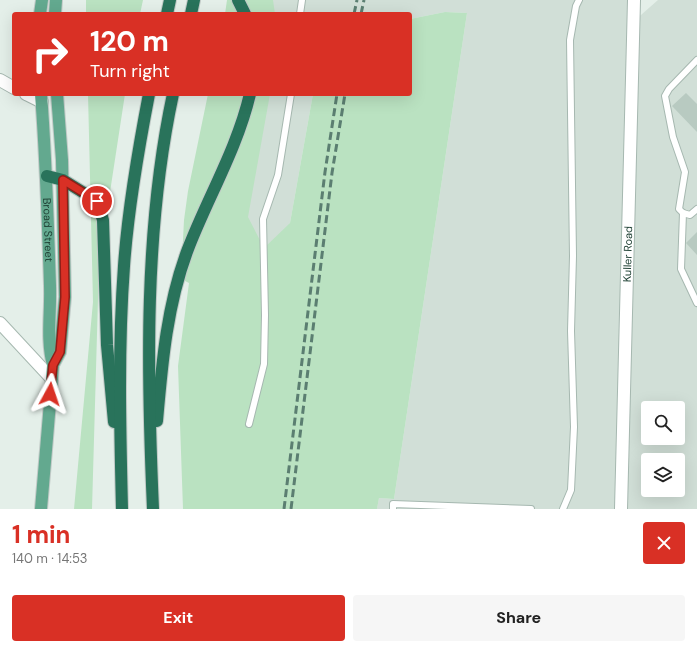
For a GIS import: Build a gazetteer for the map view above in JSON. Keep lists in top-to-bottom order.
{
  "streets": {
    "main road": ["Broad Street"],
    "street": ["Kuller Road"]
  },
  "page": {
    "turn": ["120 m", "Turn right"],
    "heading": ["1 min", "140 m · 14:53"],
    "buttons": ["Exit", "Share"]
  }
}
